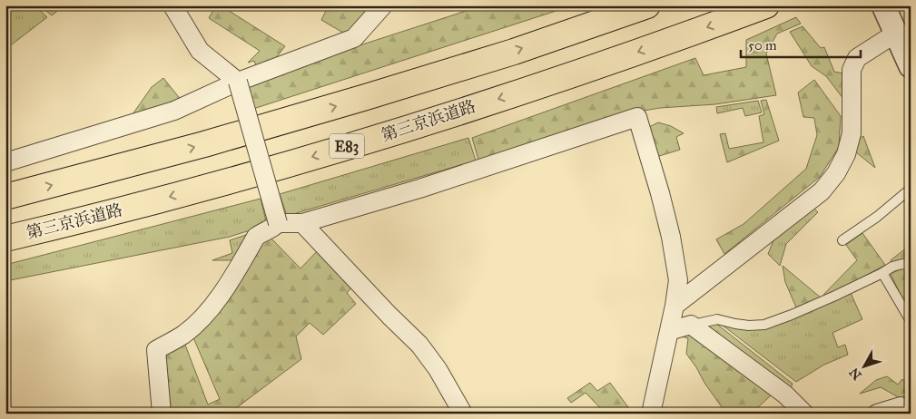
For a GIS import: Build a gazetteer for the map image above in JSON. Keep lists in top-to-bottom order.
{
  "streets": {
    "highway": ["第三京浜道路", "E83"]
  },
  "scale_bar": "50 m",
  "north": "bottom left"
}
